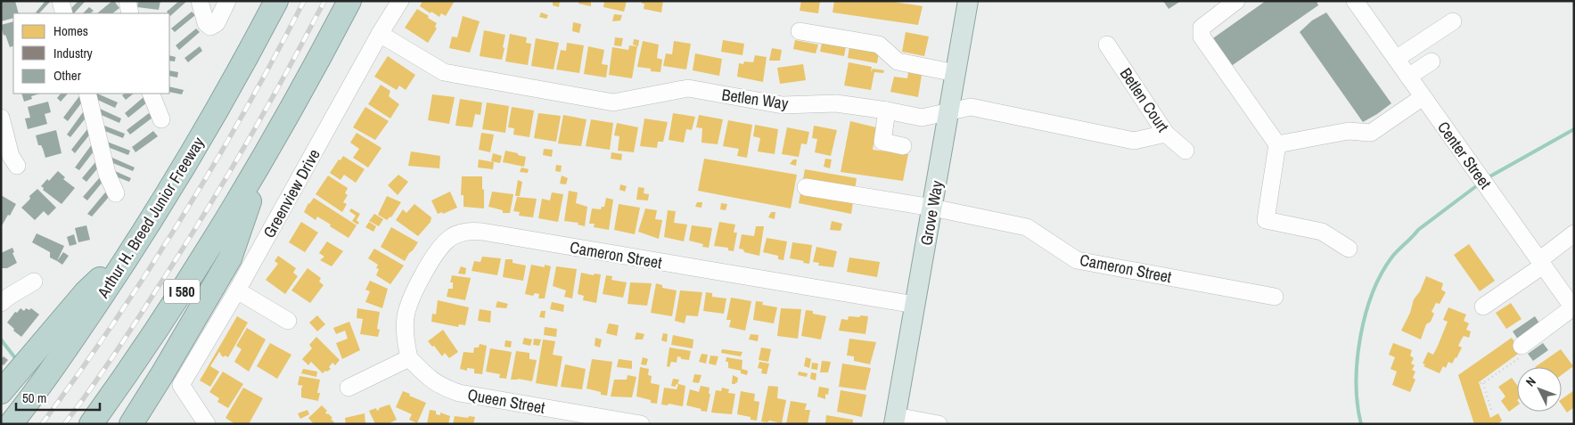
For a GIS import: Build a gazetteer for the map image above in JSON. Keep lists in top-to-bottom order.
{
  "streets": {
    "highway": ["Arthur H. Breed Junior Freeway", "I 580"],
    "main road": ["Grove Way"],
    "street": [
      "Betlen Way",
      "Betlen Court",
      "Center Street",
      "Greenview Drive",
      "Cameron Street",
      "Queen Street"
    ]
  },
  "crossings": [
    ["Betlen Way", "Betlen Court"],
    ["Betlen Way", "Greenview Drive"],
    ["Betlen Way", "Grove Way"],
    ["Grove Way", "Cameron Street"],
    ["Cameron Street", "Queen Street"]
  ],
  "legend": ["Homes", "Industry", "Other"],
  "scale_bar": "50 m",
  "north": "top left"
}
